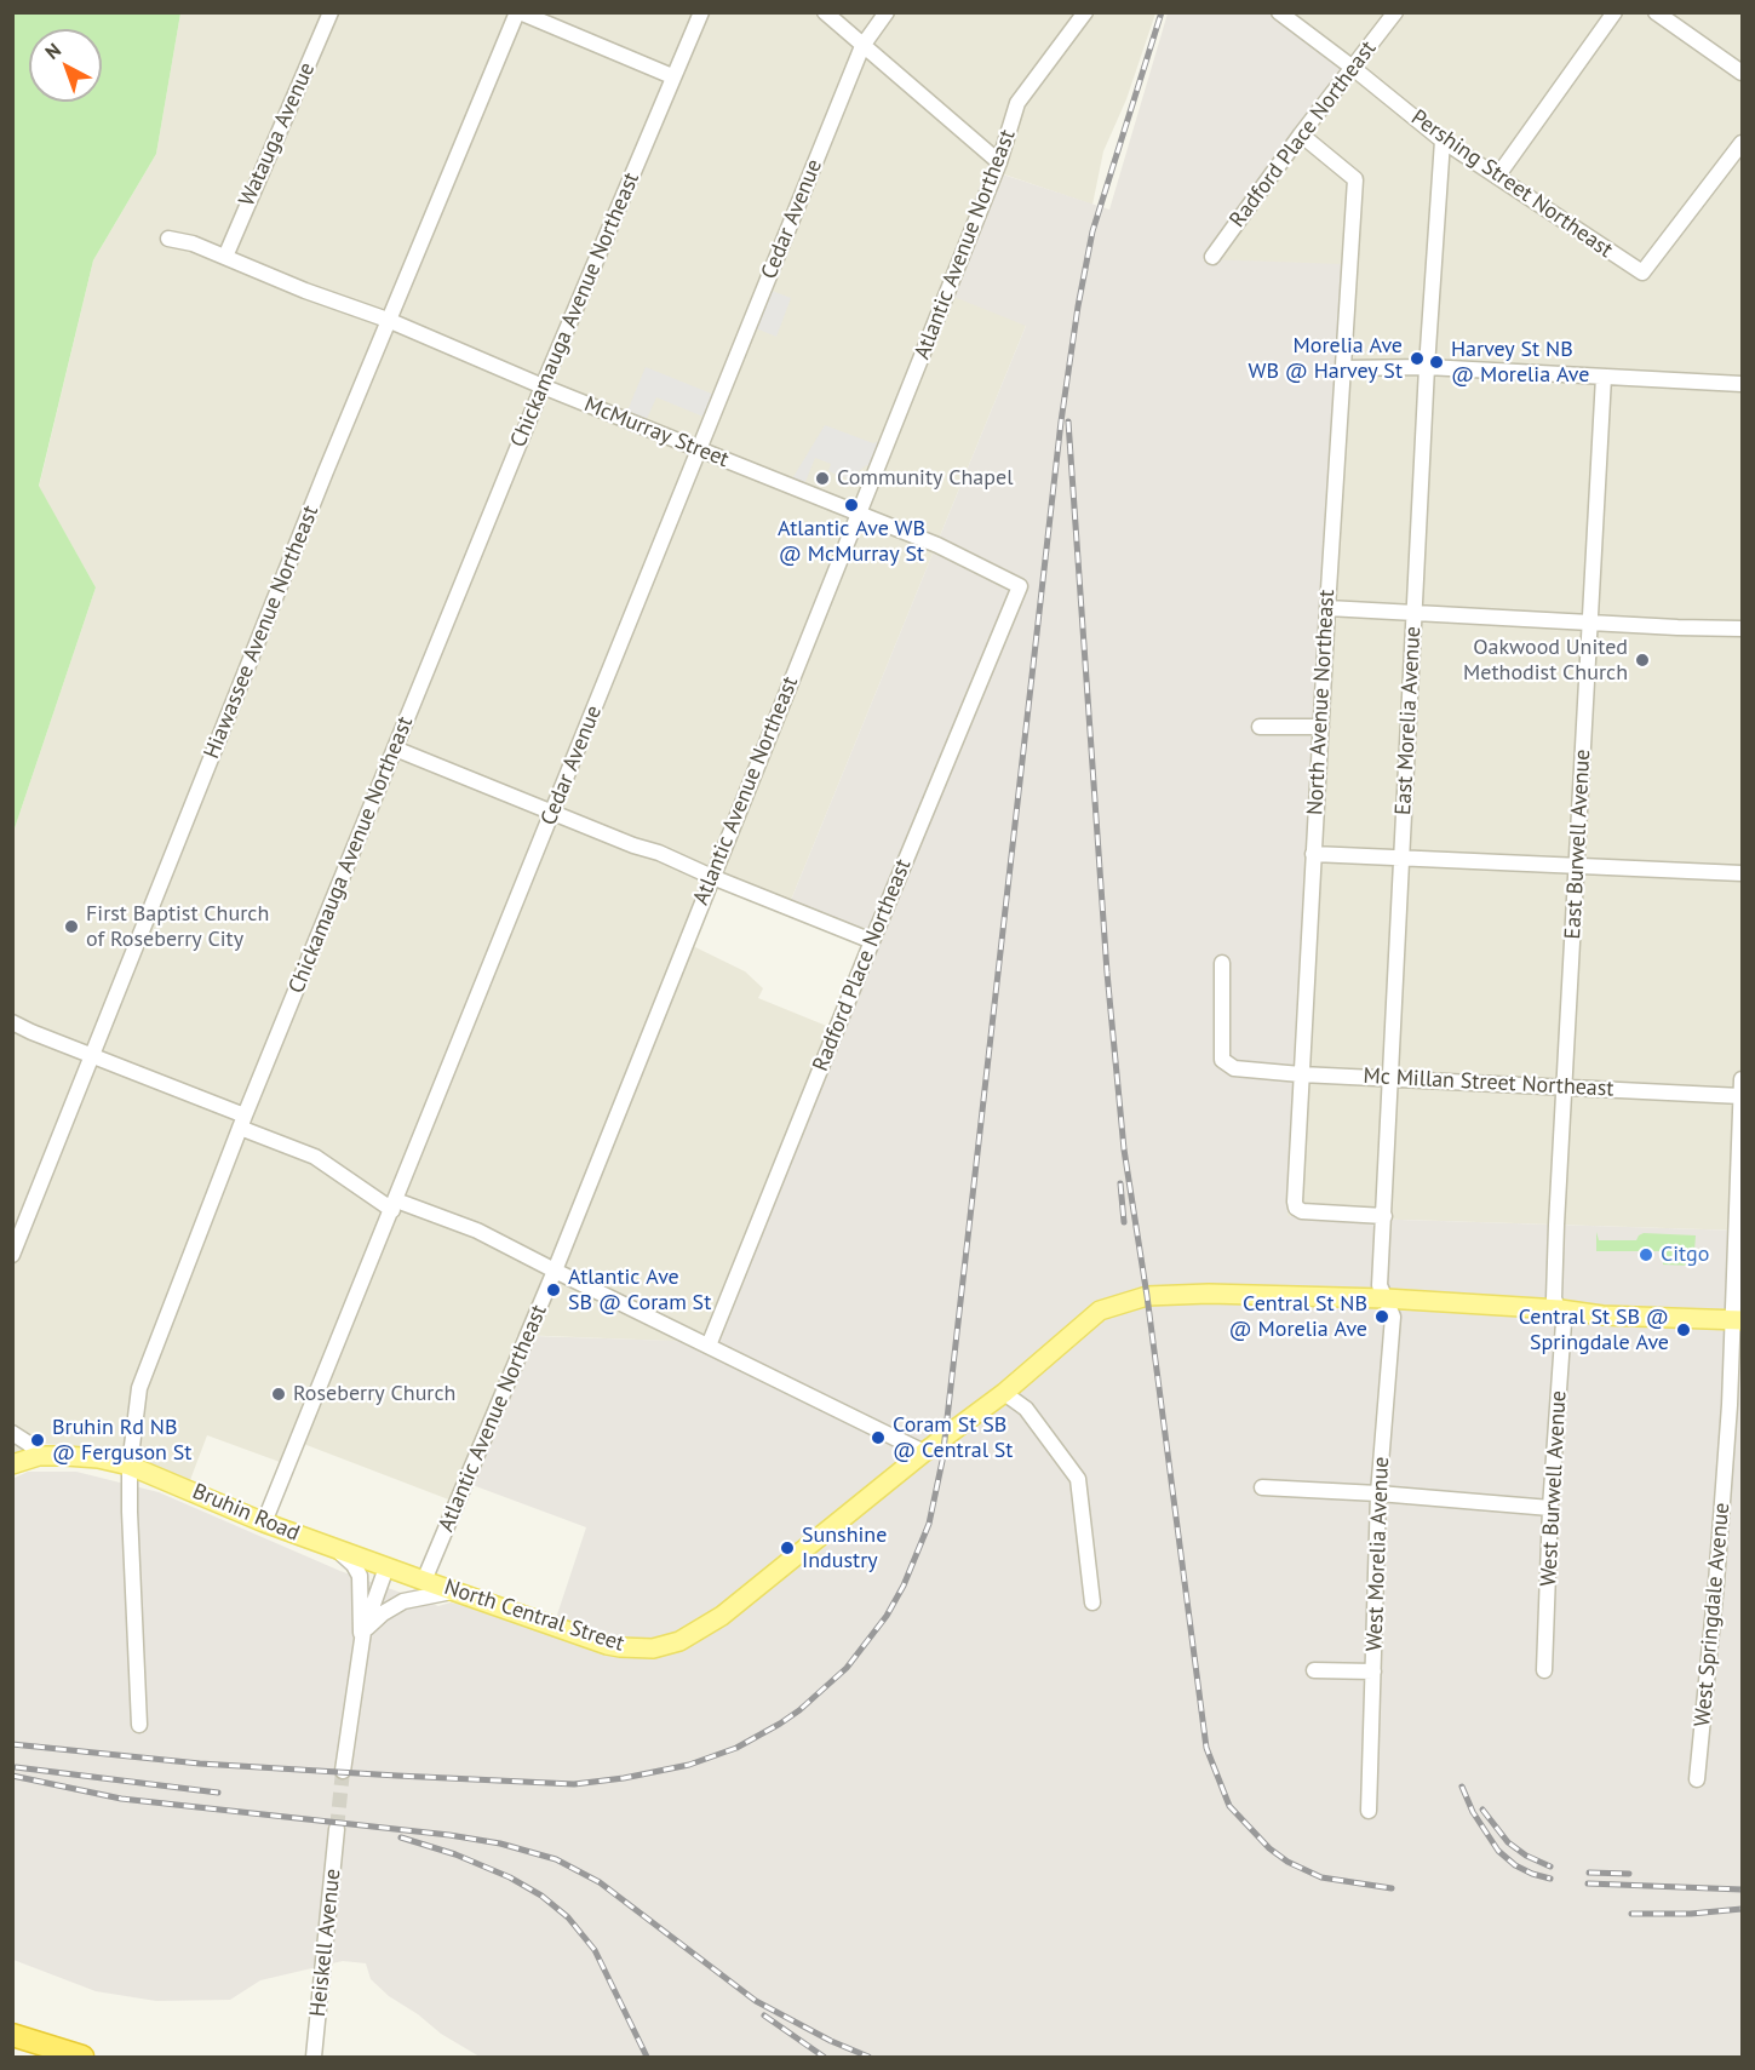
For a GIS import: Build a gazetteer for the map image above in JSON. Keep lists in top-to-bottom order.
{
  "streets": {
    "main road": ["Bruhin Road", "North Central Street"],
    "street": [
      "Watauga Avenue",
      "Radford Place Northeast",
      "Pershing Street Northeast",
      "Cedar Avenue",
      "Atlantic Avenue Northeast",
      "Chickamauga Avenue Northeast",
      "McMurray Street",
      "Hiawassee Avenue Northeast",
      "North Avenue Northeast",
      "East Morelia Avenue",
      "East Burwell Avenue",
      "Mc Millan Street Northeast",
      "West Burwell Avenue",
      "West Morelia Avenue",
      "West Springdale Avenue",
      "Heiskell Avenue"
    ]
  },
  "crossings": [
    ["Watauga Avenue", "McMurray Street"],
    ["Radford Place Northeast", "Pershing Street Northeast"],
    ["Radford Place Northeast", "McMurray Street"],
    ["Radford Place Northeast", "North Avenue Northeast"],
    ["Pershing Street Northeast", "East Morelia Avenue"],
    ["Cedar Avenue", "McMurray Street"],
    ["Cedar Avenue", "Bruhin Road"],
    ["Atlantic Avenue Northeast", "McMurray Street"],
    ["Atlantic Avenue Northeast", "North Central Street"],
    ["Chickamauga Avenue Northeast", "McMurray Street"],
    ["Chickamauga Avenue Northeast", "Bruhin Road"],
    ["McMurray Street", "Hiawassee Avenue Northeast"],
    ["North Avenue Northeast", "East Morelia Avenue"],
    ["North Avenue Northeast", "Mc Millan Street Northeast"],
    ["East Morelia Avenue", "Mc Millan Street Northeast"],
    ["East Morelia Avenue", "West Morelia Avenue"],
    ["East Morelia Avenue", "North Central Street"],
    ["East Burwell Avenue", "Mc Millan Street Northeast"],
    ["East Burwell Avenue", "West Burwell Avenue"],
    ["East Burwell Avenue", "North Central Street"],
    ["Mc Millan Street Northeast", "West Springdale Avenue"],
    ["West Burwell Avenue", "North Central Street"],
    ["Bruhin Road", "North Central Street"],
    ["West Morelia Avenue", "North Central Street"],
    ["West Springdale Avenue", "North Central Street"]
  ],
  "places": [
    "Morelia Ave WB @ Harvey St",
    "Harvey St NB @ Morelia Ave",
    "Community Chapel",
    "Atlantic Ave WB @ McMurray St",
    "Oakwood United Methodist Church",
    "First Baptist Church of Roseberry City",
    "Citgo",
    "Atlantic Ave SB @ Coram St",
    "Central St NB @ Morelia Ave",
    "Central St SB @ Springdale Ave",
    "Roseberry Church",
    "Coram St SB @ Central St",
    "Bruhin Rd NB @ Ferguson St",
    "Sunshine Industry"
  ],
  "north": "top left"
}
